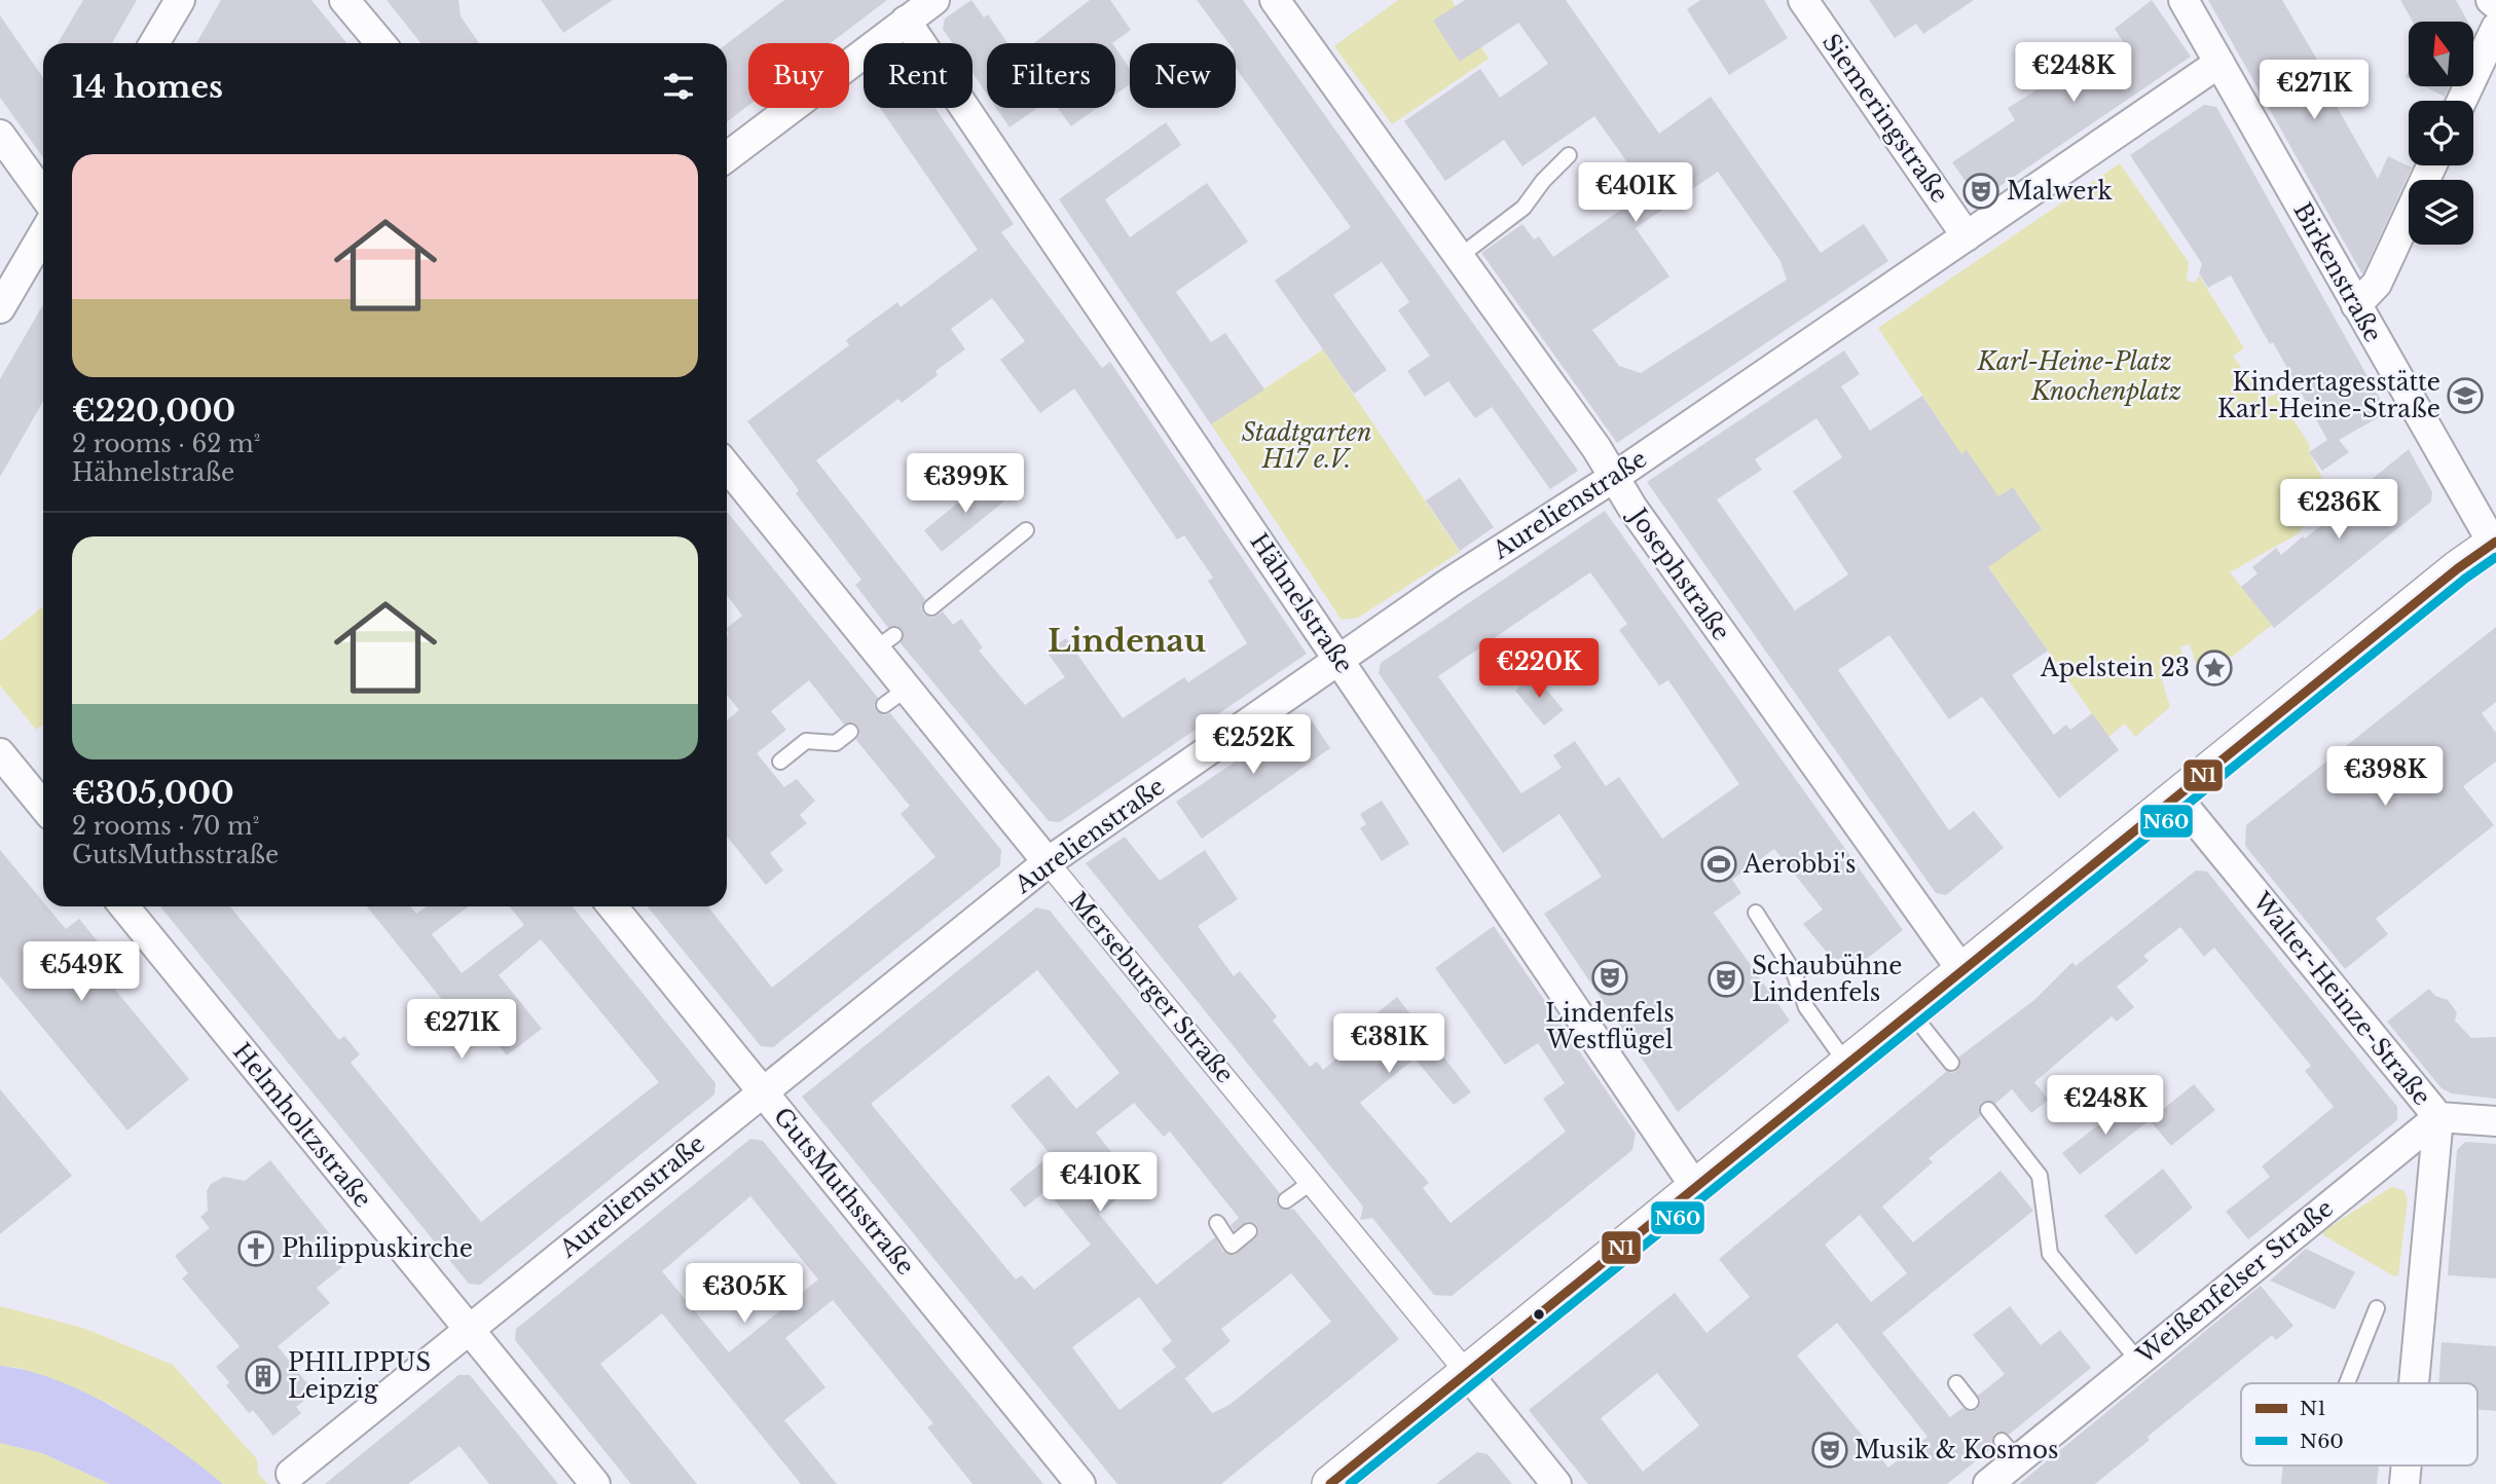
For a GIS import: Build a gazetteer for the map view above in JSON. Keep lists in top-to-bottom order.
{
  "streets": {
    "street": [
      "Siemeringstraße",
      "Birkenstraße",
      "Aurelienstraße",
      "Josephstraße",
      "Hähnelstraße",
      "Merseburger Straße",
      "Walter-Heinze-Straße",
      "Helmholtzstraße",
      "GutsMuthsstraße",
      "Weißenfelser Straße"
    ]
  },
  "crossings": [
    ["Siemeringstraße", "Aurelienstraße"],
    ["Birkenstraße", "Aurelienstraße"],
    ["Aurelienstraße", "Josephstraße"],
    ["Aurelienstraße", "Hähnelstraße"],
    ["Aurelienstraße", "Merseburger Straße"],
    ["Aurelienstraße", "Helmholtzstraße"],
    ["Aurelienstraße", "GutsMuthsstraße"],
    ["Walter-Heinze-Straße", "Weißenfelser Straße"]
  ],
  "districts": ["Lindenau"],
  "parks": ["Karl-Heine-Platz", "Knochenplatz", "Stadtgarten H17 e.V."],
  "places": {
    "theatre": [
      "Malwerk",
      "Lindenfels Westflügel",
      "Schaubühne Lindenfels",
      "Musik & Kosmos"
    ],
    "school or university": ["Kindertagesstätte Karl-Heine-Straße"],
    "place": ["Apelstein 23"],
    "sports": ["Aerobbi's"],
    "church": ["Philippuskirche"],
    "building": ["PHILIPPUS Leipzig"]
  },
  "lines": ["transit line N1", "transit line N60"],
  "legend": ["N1", "N60"],
  "north": "top",
  "page": {
    "price": [
      "€248K",
      "€271K",
      "€401K",
      "€399K",
      "€236K",
      "€220K",
      "€252K",
      "€398K",
      "€549K",
      "€271K",
      "€381K",
      "€248K",
      "€410K",
      "€305K"
    ],
    "chip": [
      "Buy",
      "Rent",
      "Filters",
      "New"
    ],
    "heading": "14 homes",
    "list": [
      {
        "name": "€220,000",
        "note": "2 rooms · 62 m² · Hähnelstraße"
      },
      {
        "name": "€305,000",
        "note": "2 rooms · 70 m² · GutsMuthsstraße"
      }
    ]
  }
}
